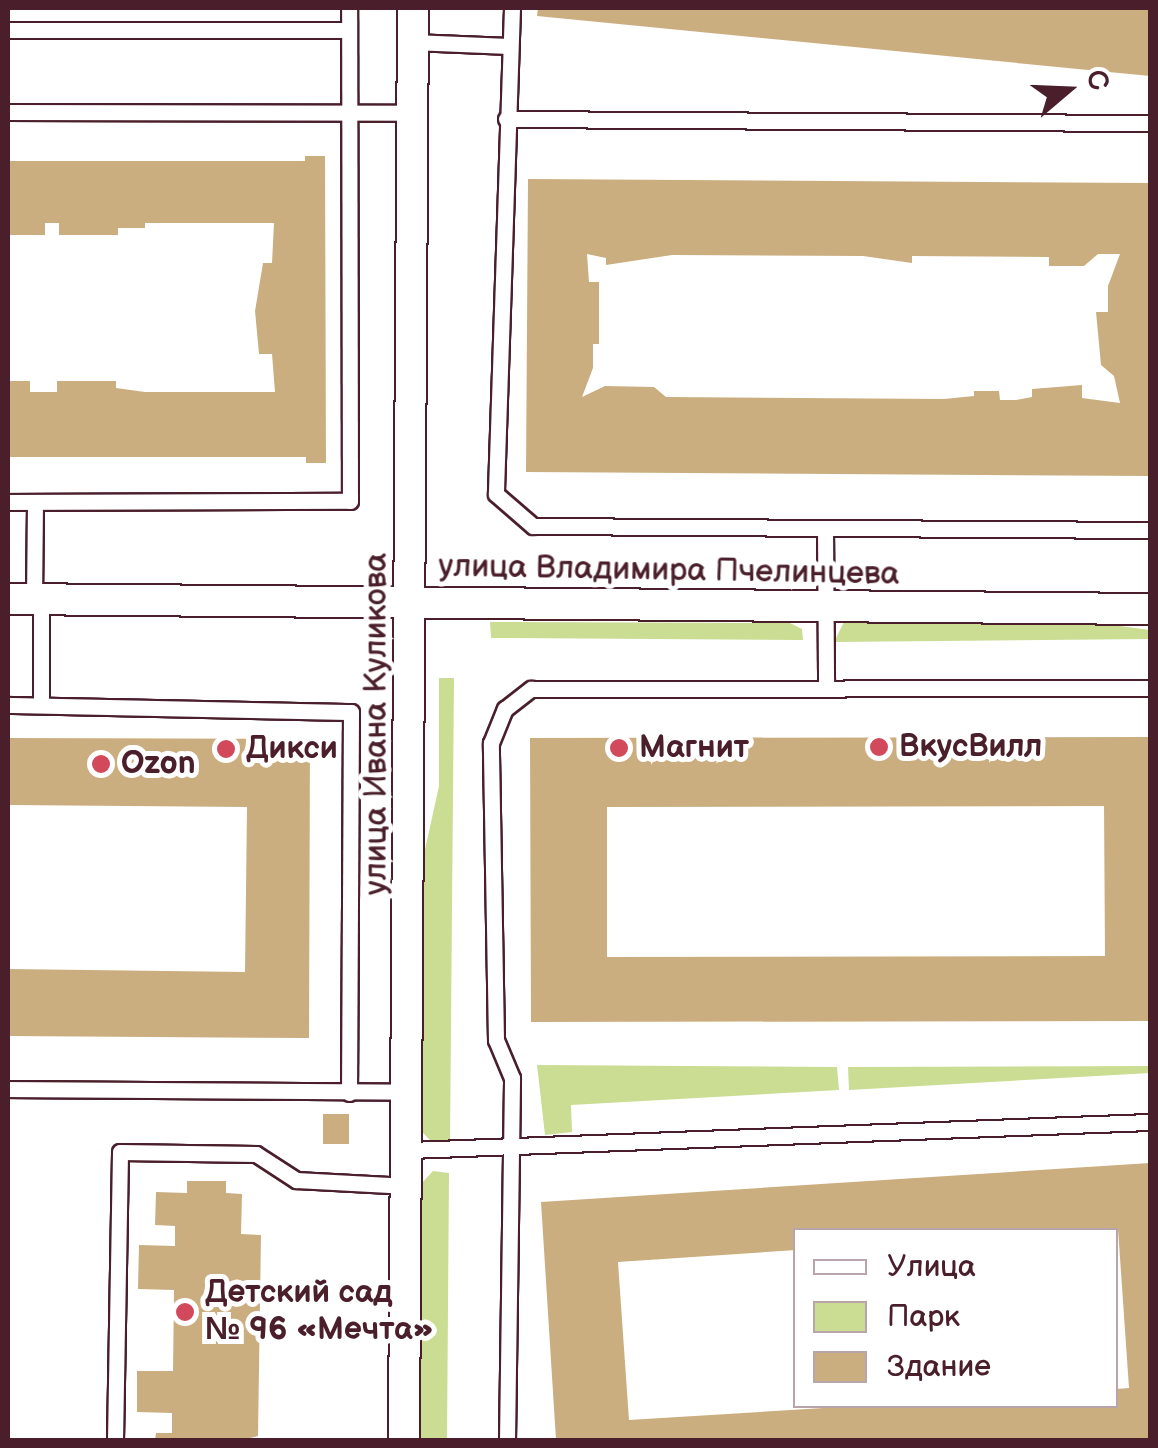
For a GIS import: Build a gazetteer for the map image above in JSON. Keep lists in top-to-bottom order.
{
  "streets": {
    "street": ["улица Владимира Пчелинцева", "улица Ивана Куликова"]
  },
  "crossings": [
    ["улица Владимира Пчелинцева", "улица Ивана Куликова"]
  ],
  "places": [
    "ВкусВилл",
    "Магнит",
    "Дикси",
    "Ozon",
    "Детский сад № 96 «Мечта»"
  ],
  "legend": ["Улица", "Парк", "Здание"],
  "north": "right"
}
